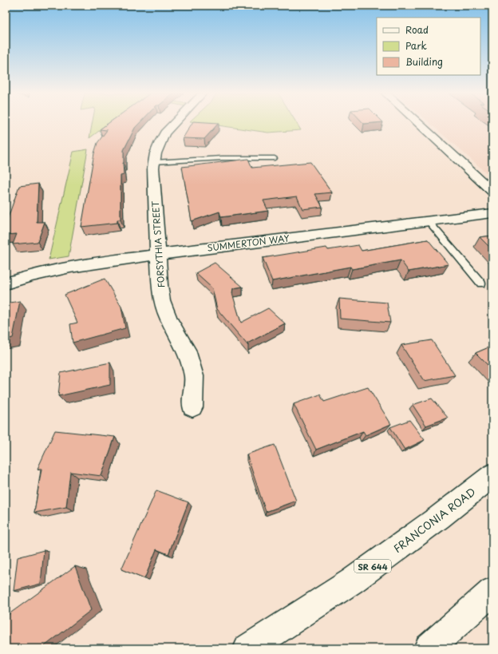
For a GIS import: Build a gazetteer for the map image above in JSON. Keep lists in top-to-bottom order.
{
  "streets": {
    "street": [
      "SUMMERTON WAY",
      "FORSYTHIA STREET",
      "FRANCONIA ROAD",
      "SR 644"
    ]
  },
  "crossings": [
    ["SUMMERTON WAY", "FORSYTHIA STREET"]
  ],
  "legend": ["Road", "Park", "Building"]
}
